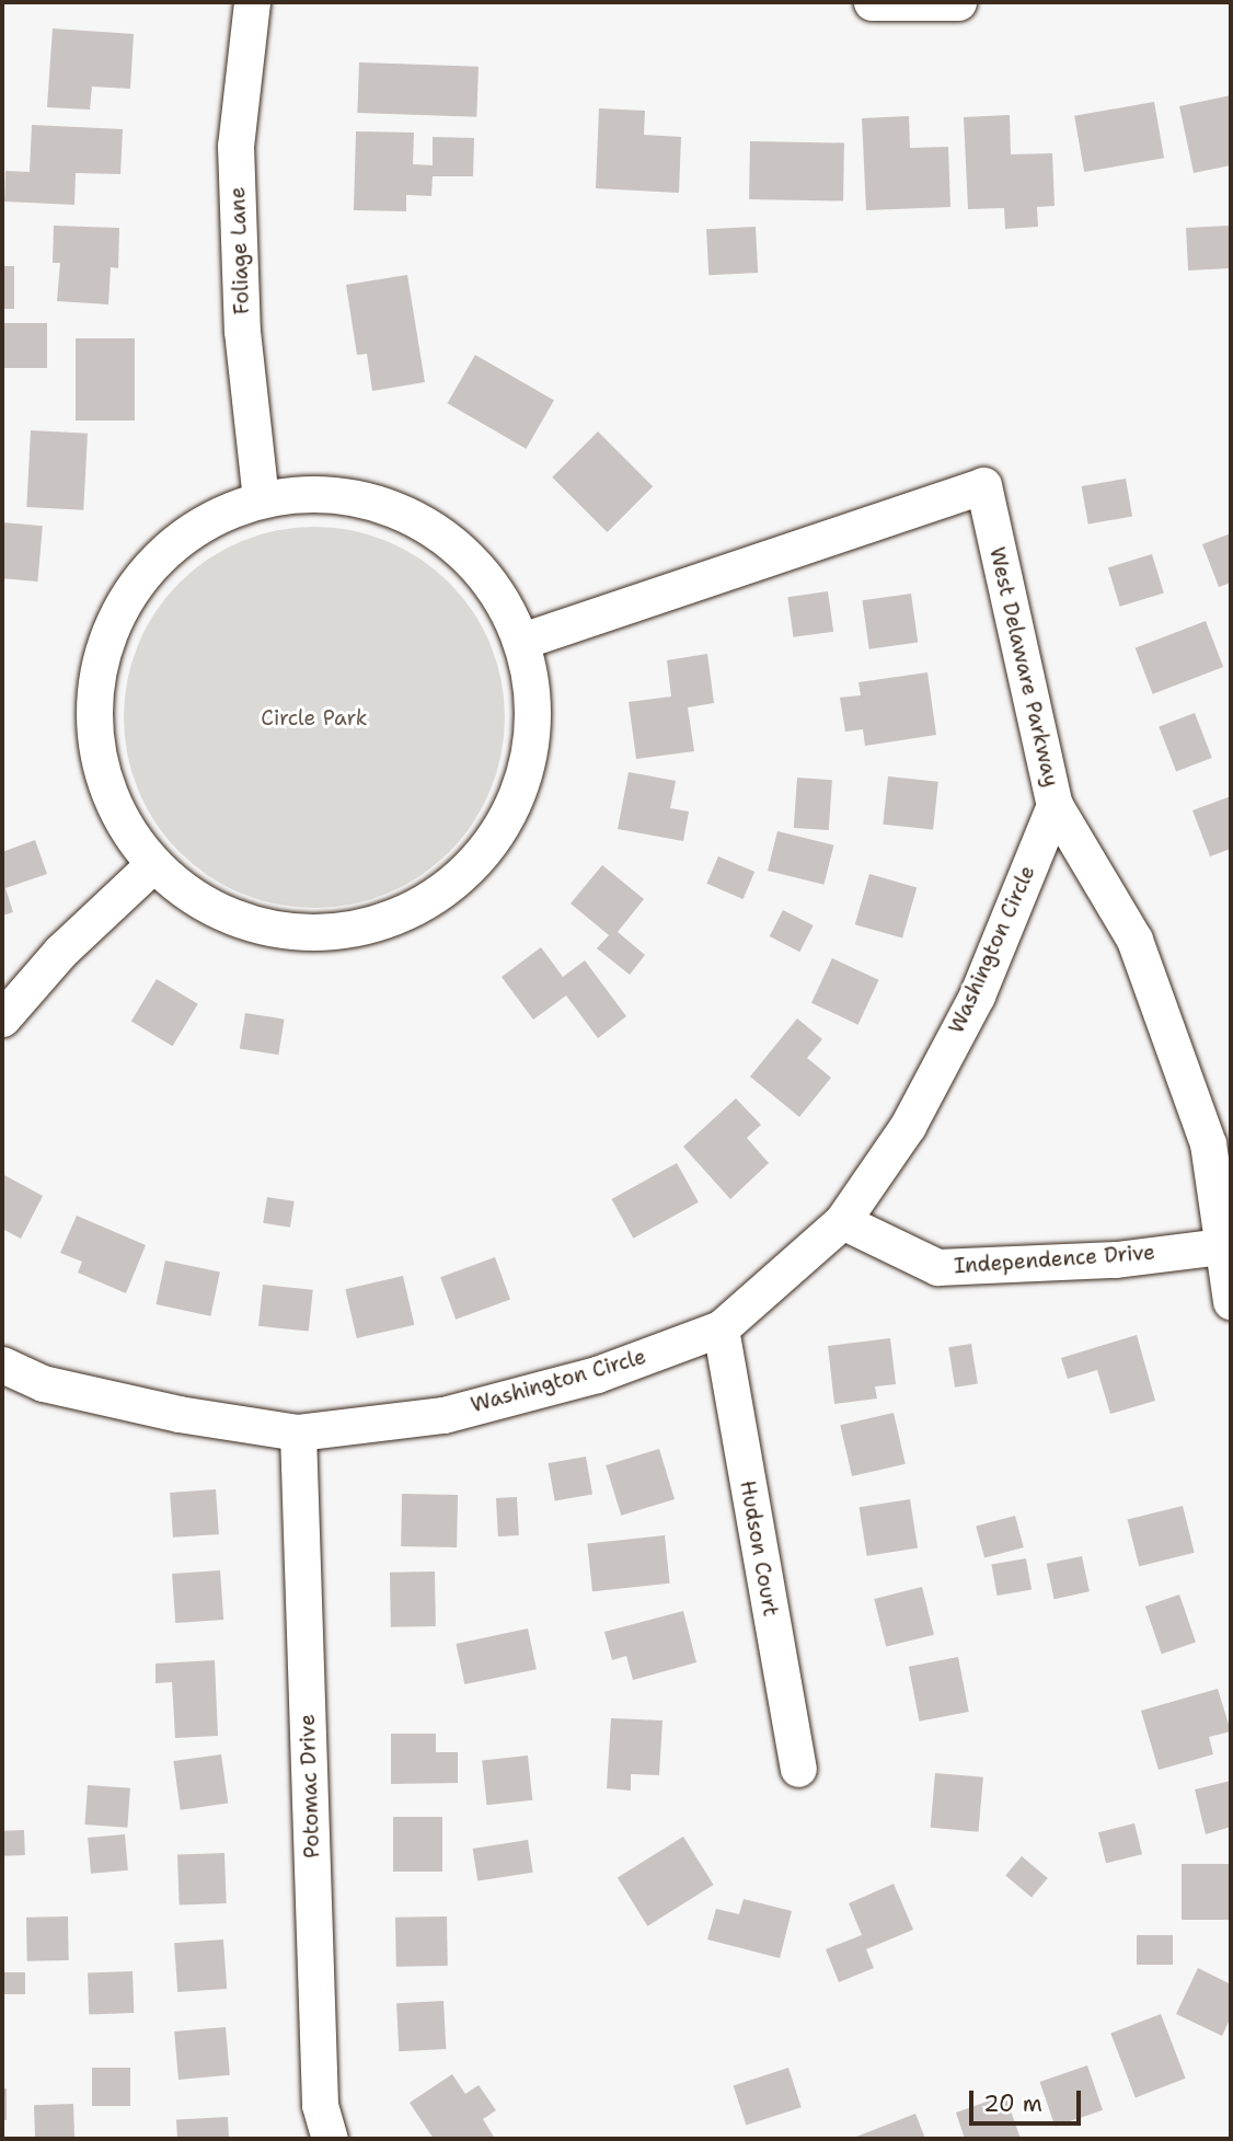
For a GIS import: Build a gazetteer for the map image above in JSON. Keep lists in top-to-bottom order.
{
  "streets": {
    "street": [
      "Foliage Lane",
      "West Delaware Parkway",
      "Washington Circle",
      "Independence Drive",
      "Hudson Court",
      "Potomac Drive"
    ]
  },
  "crossings": [
    ["West Delaware Parkway", "Washington Circle"],
    ["West Delaware Parkway", "Independence Drive"],
    ["Washington Circle", "Independence Drive"],
    ["Washington Circle", "Hudson Court"],
    ["Washington Circle", "Potomac Drive"]
  ],
  "parks": ["Circle Park"],
  "scale_bar": "20 m"
}
